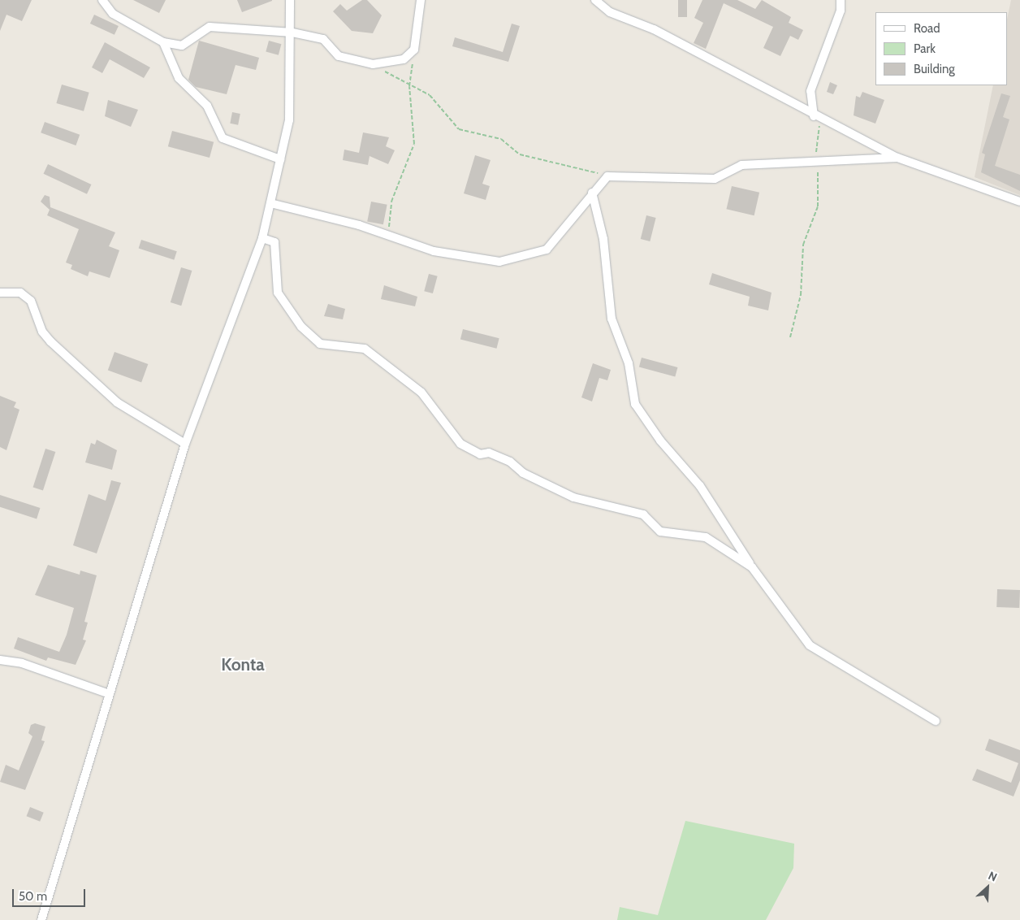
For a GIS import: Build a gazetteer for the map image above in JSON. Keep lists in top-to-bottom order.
{
  "districts": ["Konta"],
  "legend": ["Road", "Park", "Building"],
  "scale_bar": "50 m",
  "north": "top right"
}
